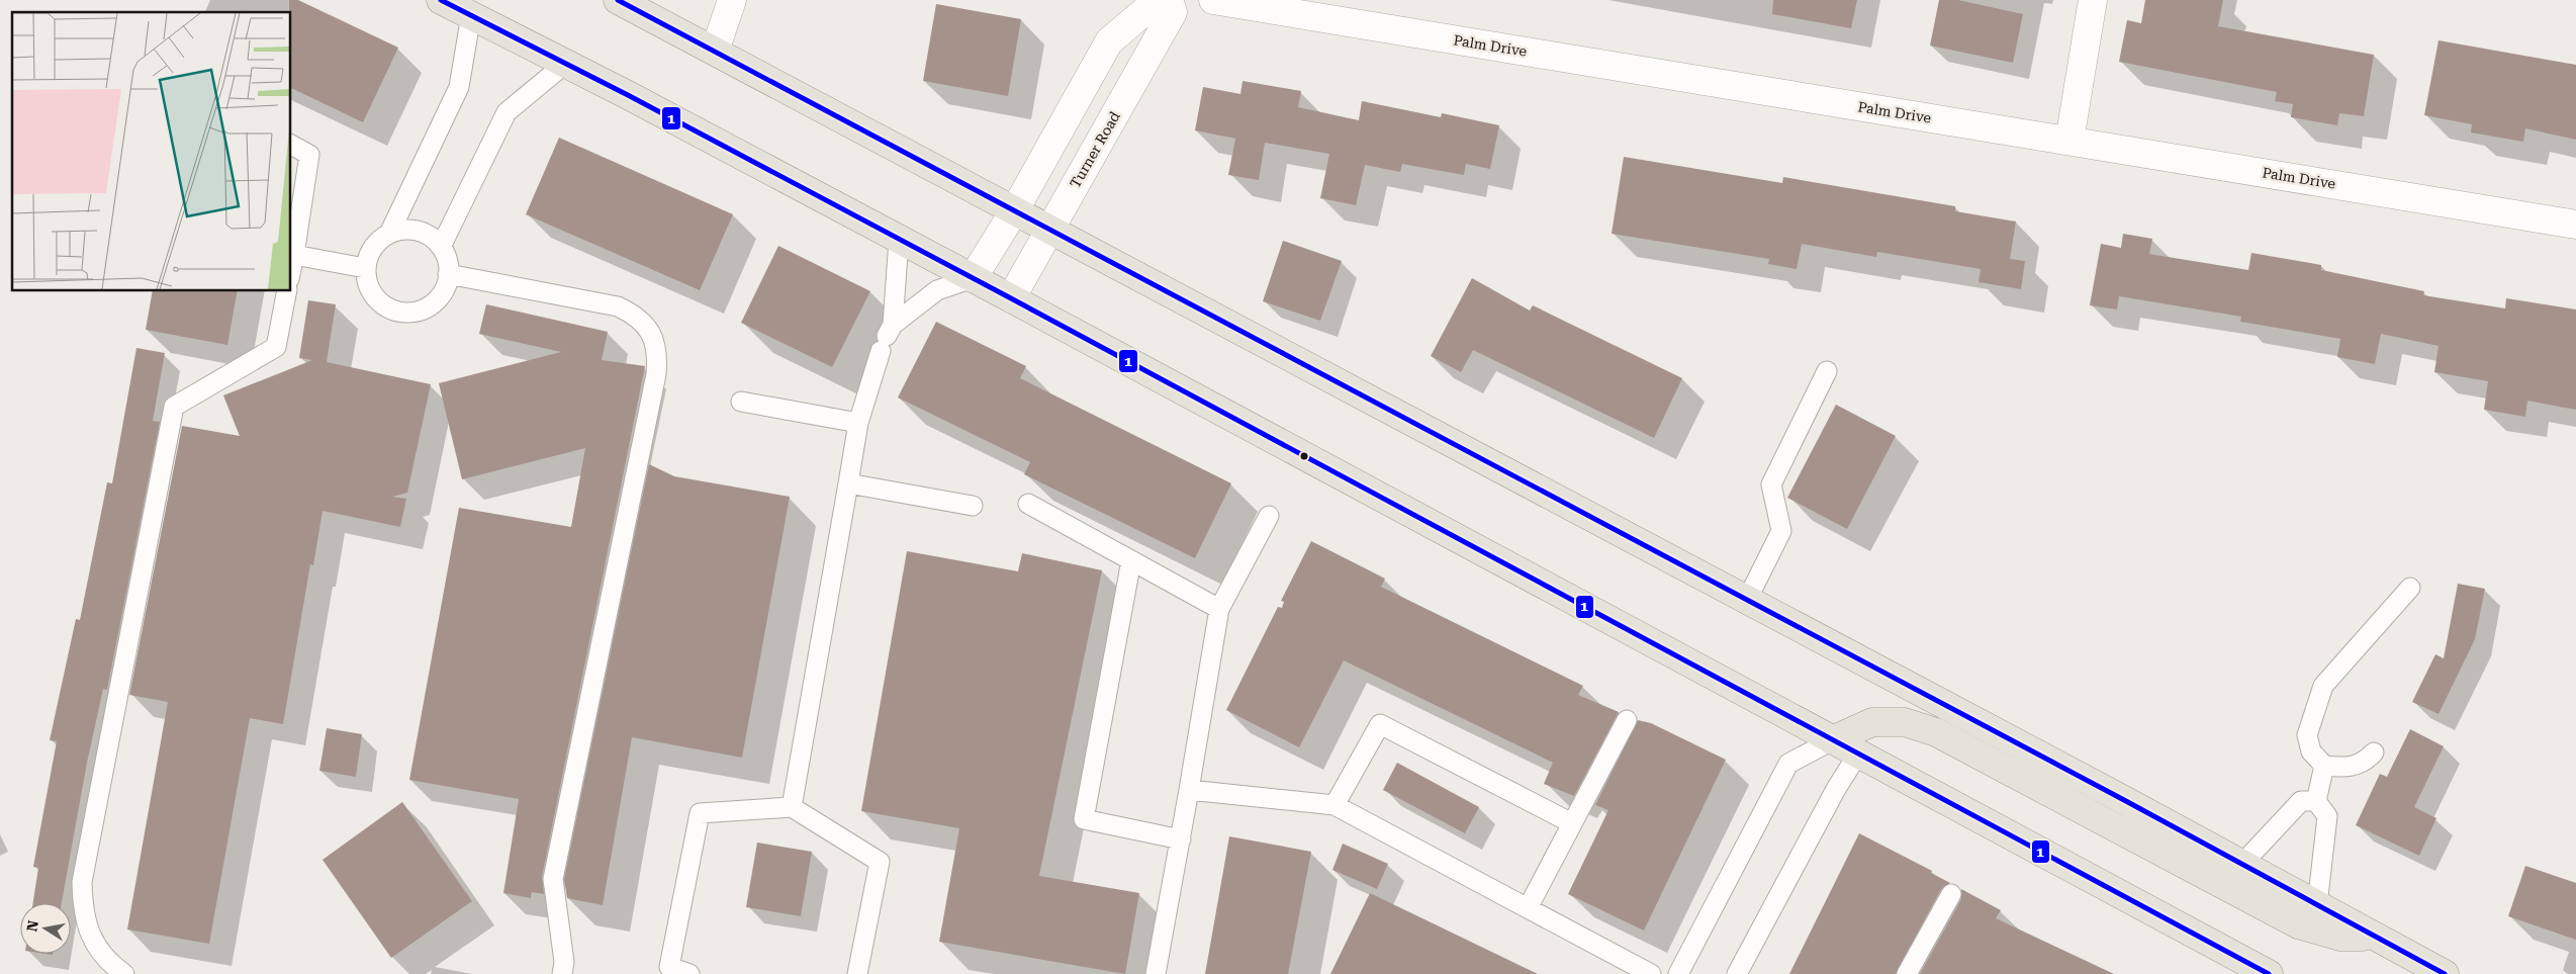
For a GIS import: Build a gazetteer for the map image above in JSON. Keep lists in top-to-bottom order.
{
  "streets": {
    "street": ["Palm Drive", "Turner Road"]
  },
  "lines": ["transit line 1"],
  "north": "left"
}
